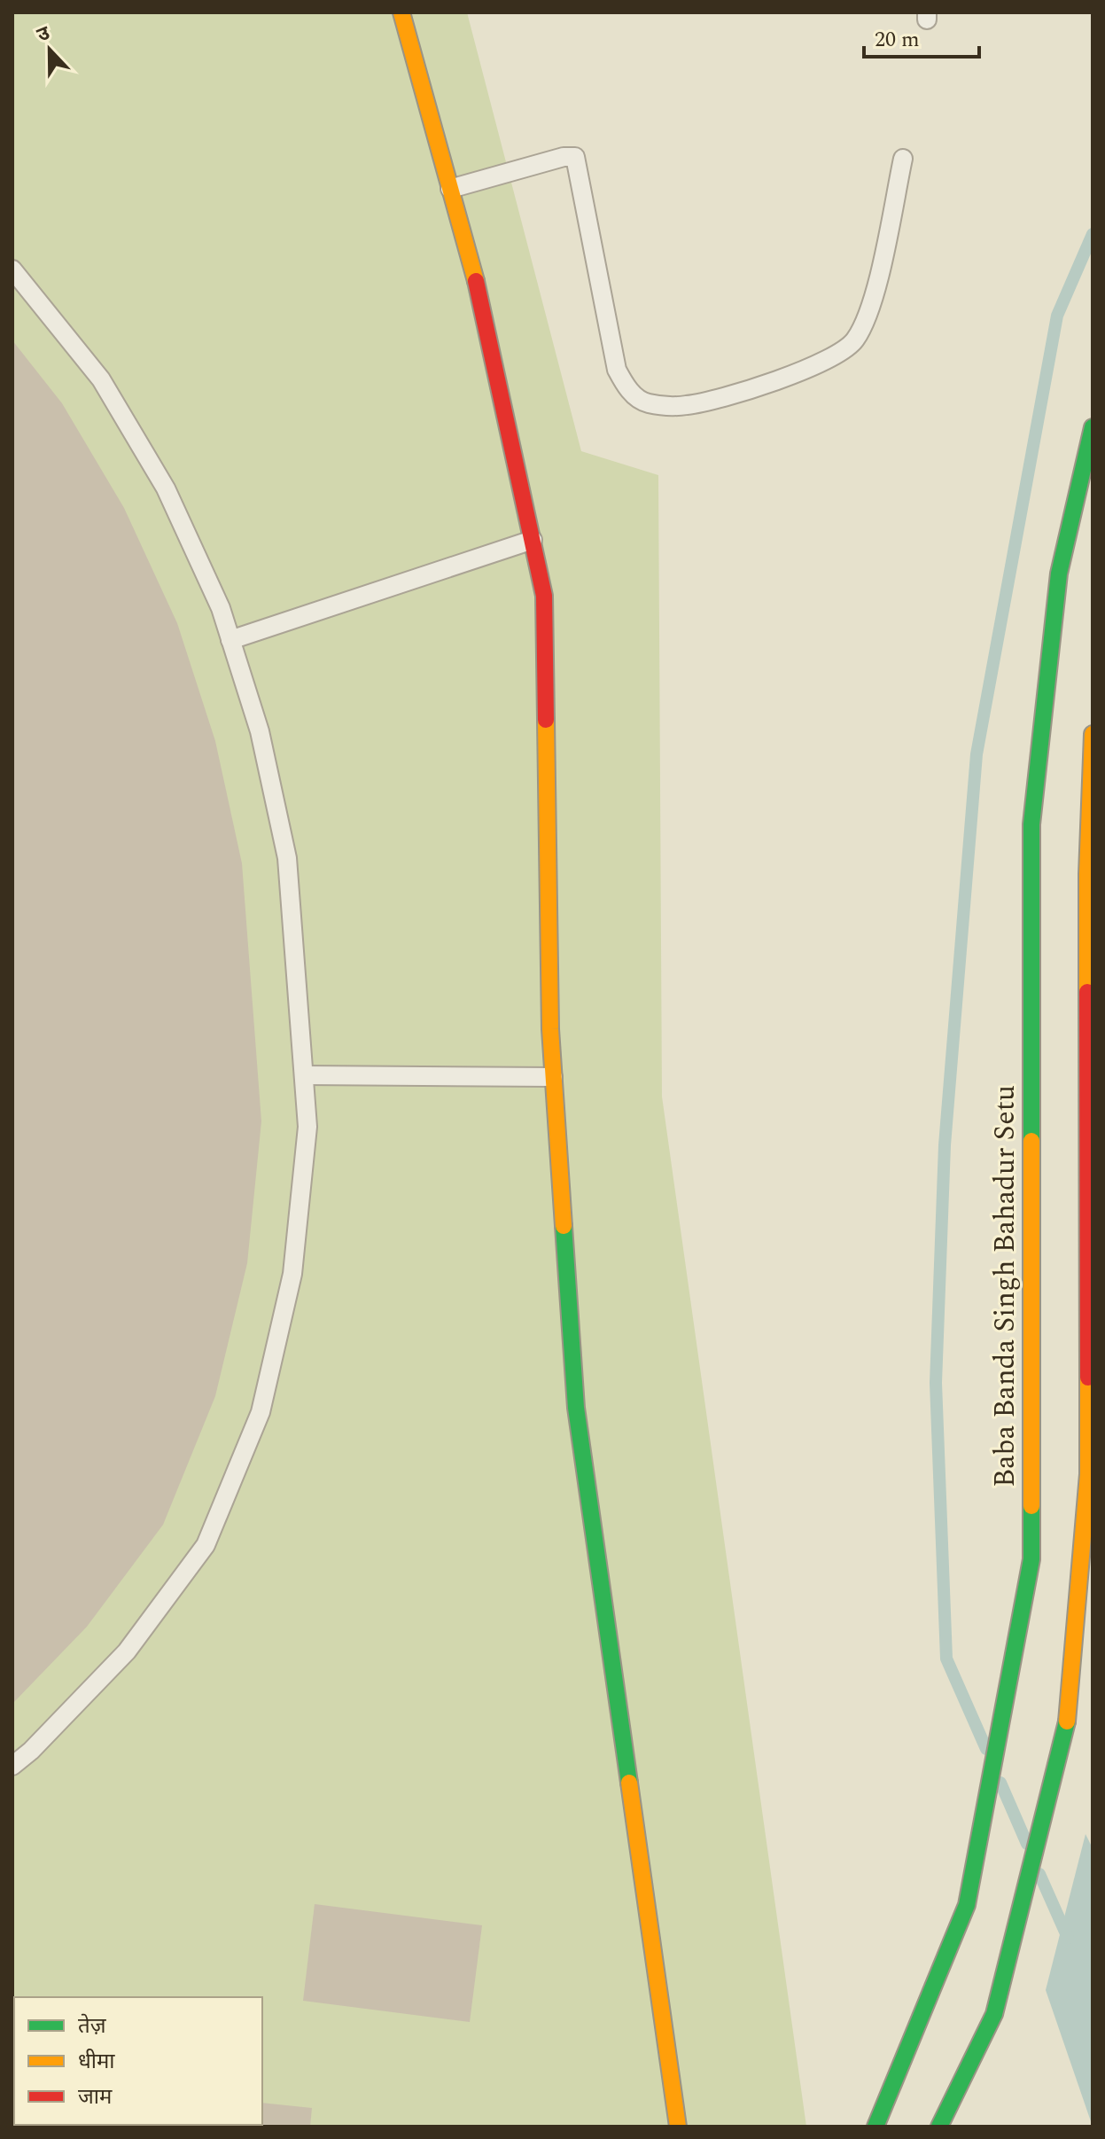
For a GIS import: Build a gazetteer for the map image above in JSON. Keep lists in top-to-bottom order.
{
  "streets": {
    "main road": ["Baba Banda Singh Bahadur Setu"]
  },
  "legend": ["तेज़", "धीमा", "जाम"],
  "scale_bar": "20 m",
  "north": "top"
}
